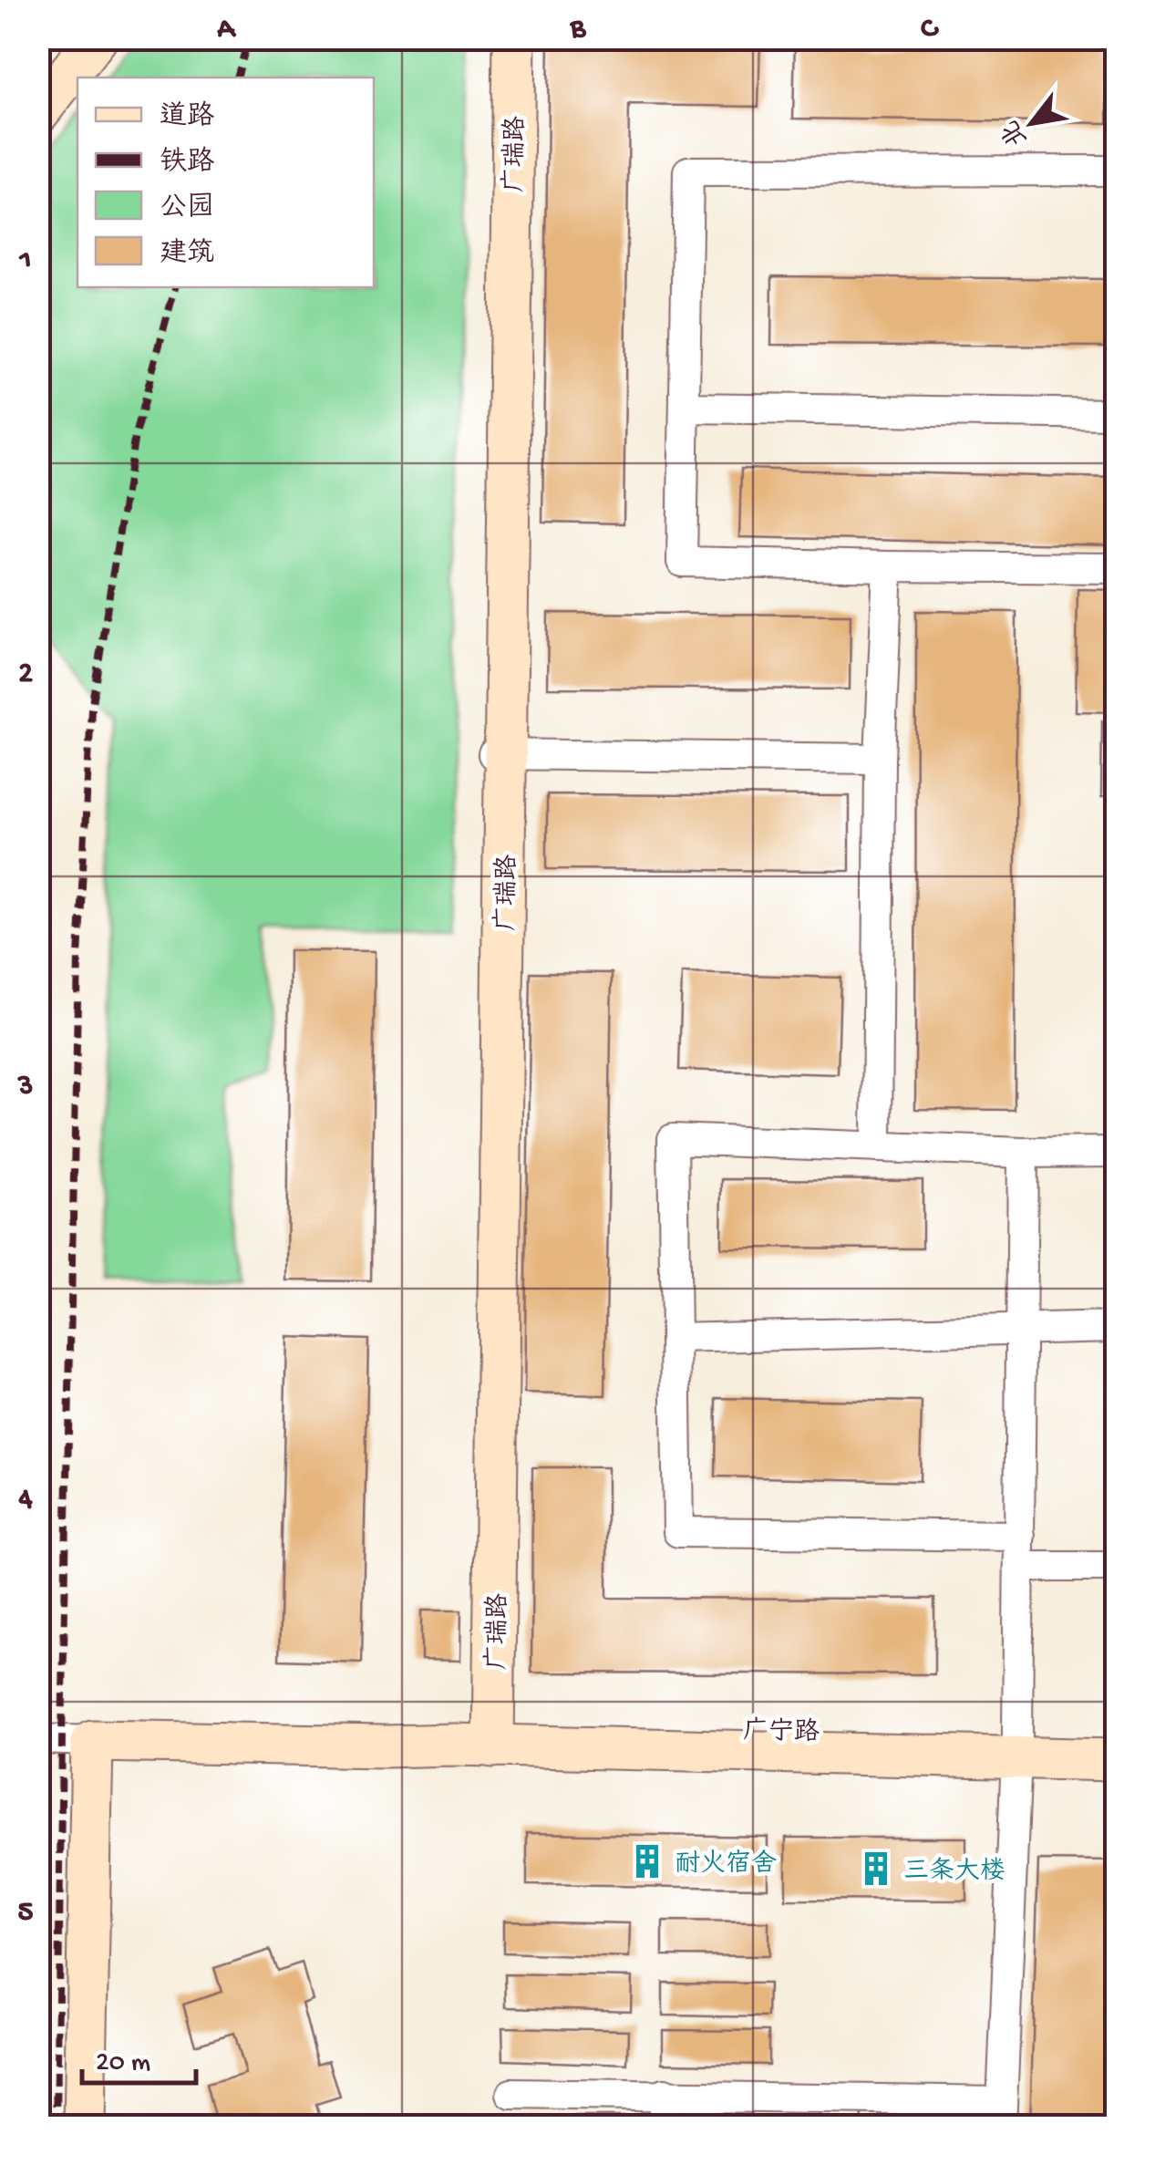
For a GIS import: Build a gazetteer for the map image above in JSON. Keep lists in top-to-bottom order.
{
  "streets": {
    "street": ["广瑞路", "广宁路"]
  },
  "crossings": [
    ["广瑞路", "广宁路"]
  ],
  "places": {
    "building": ["耐火宿舍", "三条大楼"]
  },
  "legend": [
    "道路",
    "铁路",
    "公园",
    "建筑"
  ],
  "scale_bar": "20 m",
  "north": "bottom left",
  "grid": {
    "columns": ["A", "B", "C"],
    "rows": [
      "1",
      "2",
      "3",
      "4",
      "5"
    ]
  }
}
